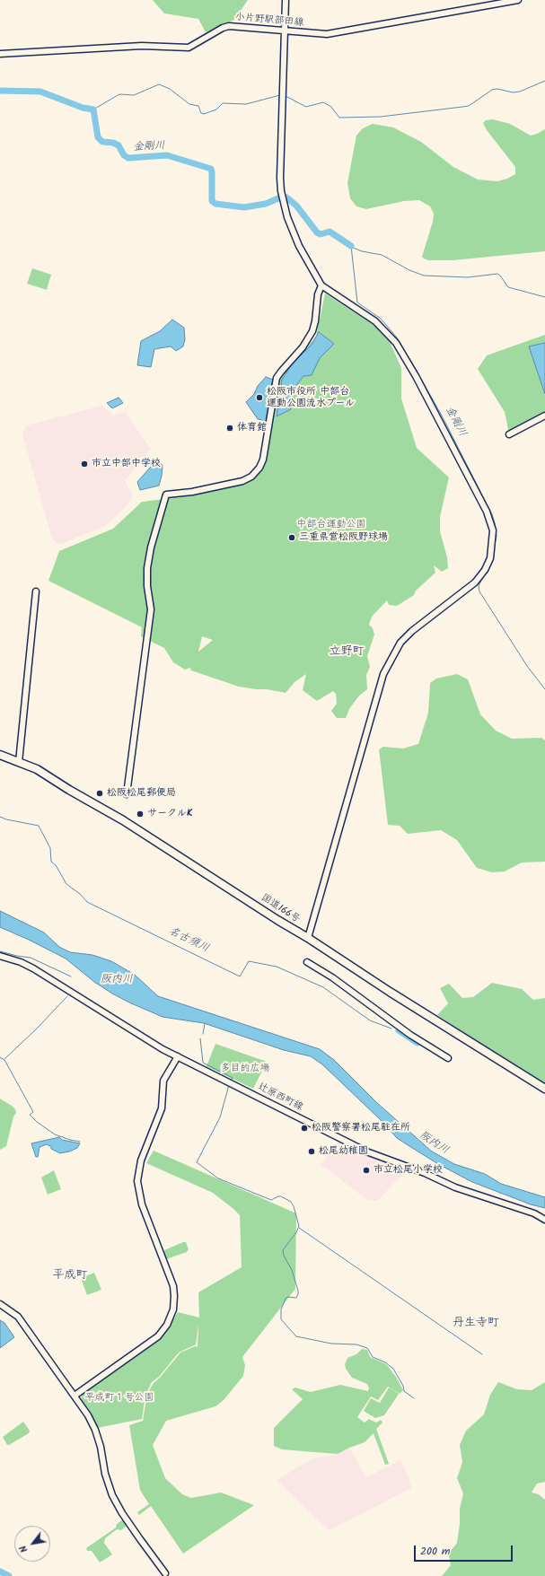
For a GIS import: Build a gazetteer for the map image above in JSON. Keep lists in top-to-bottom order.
{
  "streets": {
    "highway": ["国道166号"],
    "street": ["小片野駅部田線", "辻原西町線"]
  },
  "districts": ["立野町", "平成町", "丹生寺町"],
  "water": ["金剛川", "名古須川", "阪内川"],
  "parks": ["中部台運動公園", "多目的広場", "平成町１号公園"],
  "places": [
    "松阪市役所 中部台 運動公園流水プール",
    "体育館",
    "市立中部中学校",
    "三重県営松阪野球場",
    "松阪松尾郵便局",
    "サークルK",
    "松阪警察署松尾駐在所",
    "松尾幼稚園",
    "市立松尾小学校"
  ],
  "scale_bar": "200 m",
  "north": "bottom left"
}
